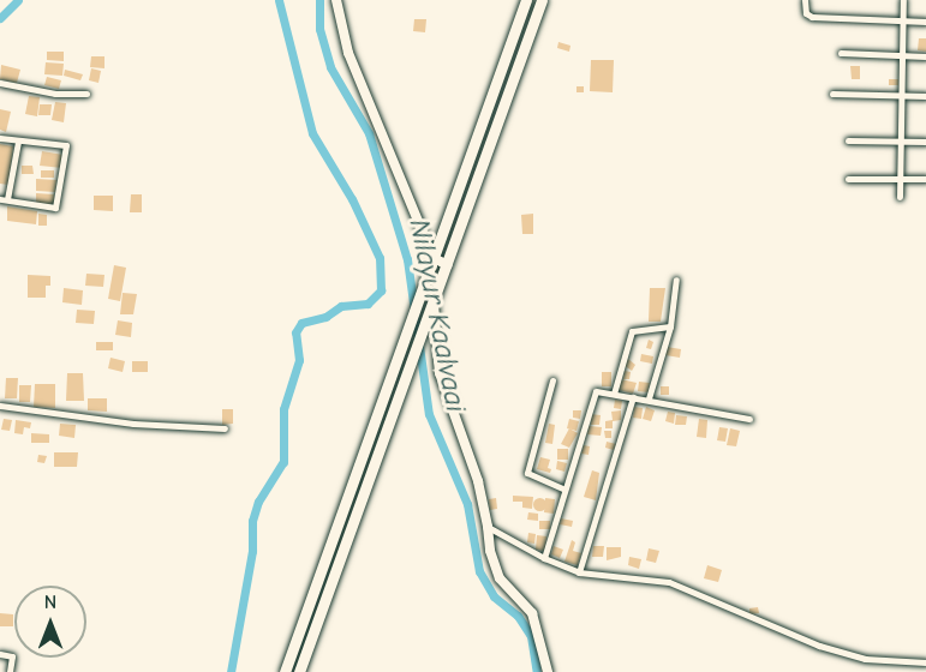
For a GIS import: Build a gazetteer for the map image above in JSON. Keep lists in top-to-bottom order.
{
  "water": ["Nilayur Kaalvaai"],
  "north": "top"
}
